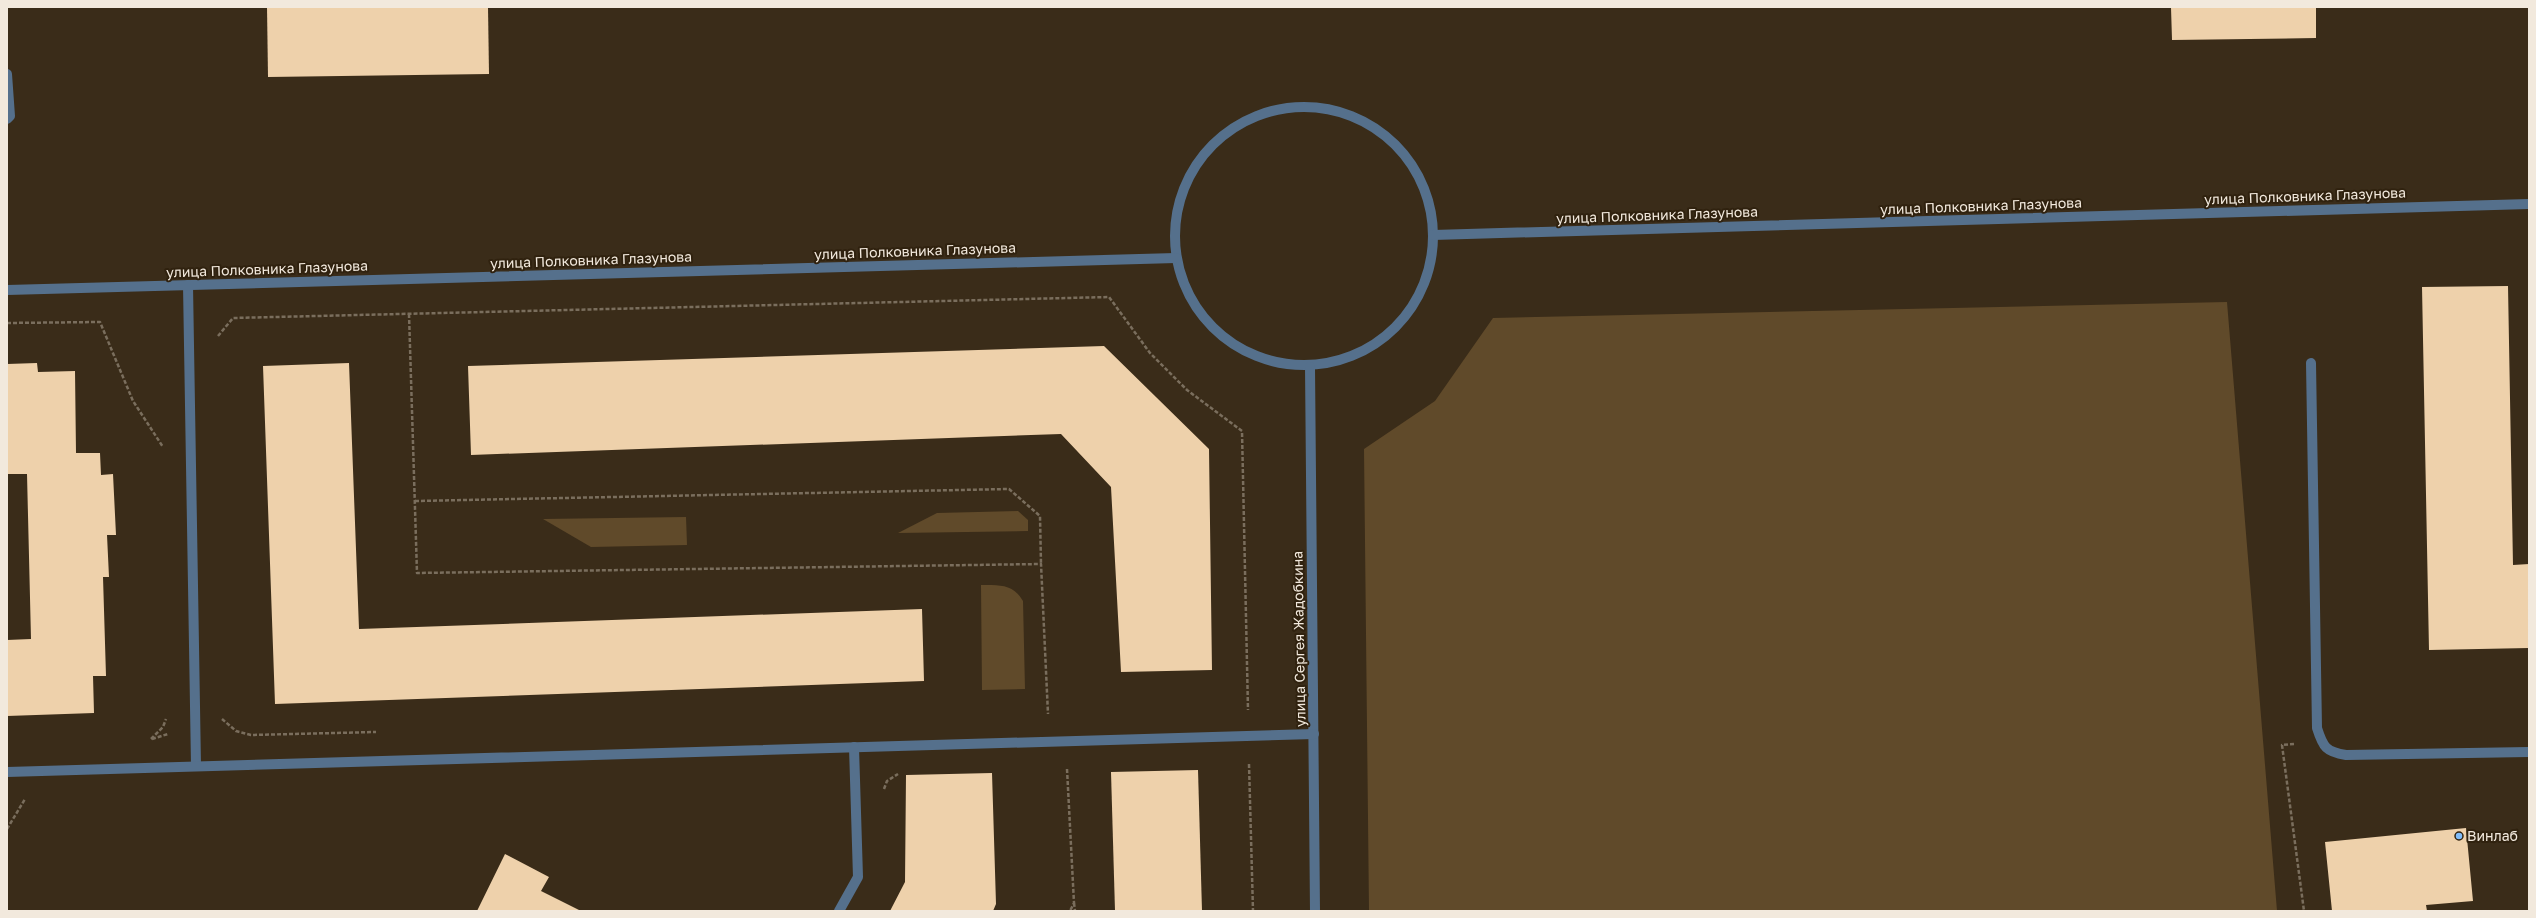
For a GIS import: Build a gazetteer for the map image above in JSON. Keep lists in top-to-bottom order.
{
  "streets": {
    "street": ["улица Полковника Глазунова", "улица Сергея Жадобкина"]
  },
  "places": ["Винлаб"]
}
